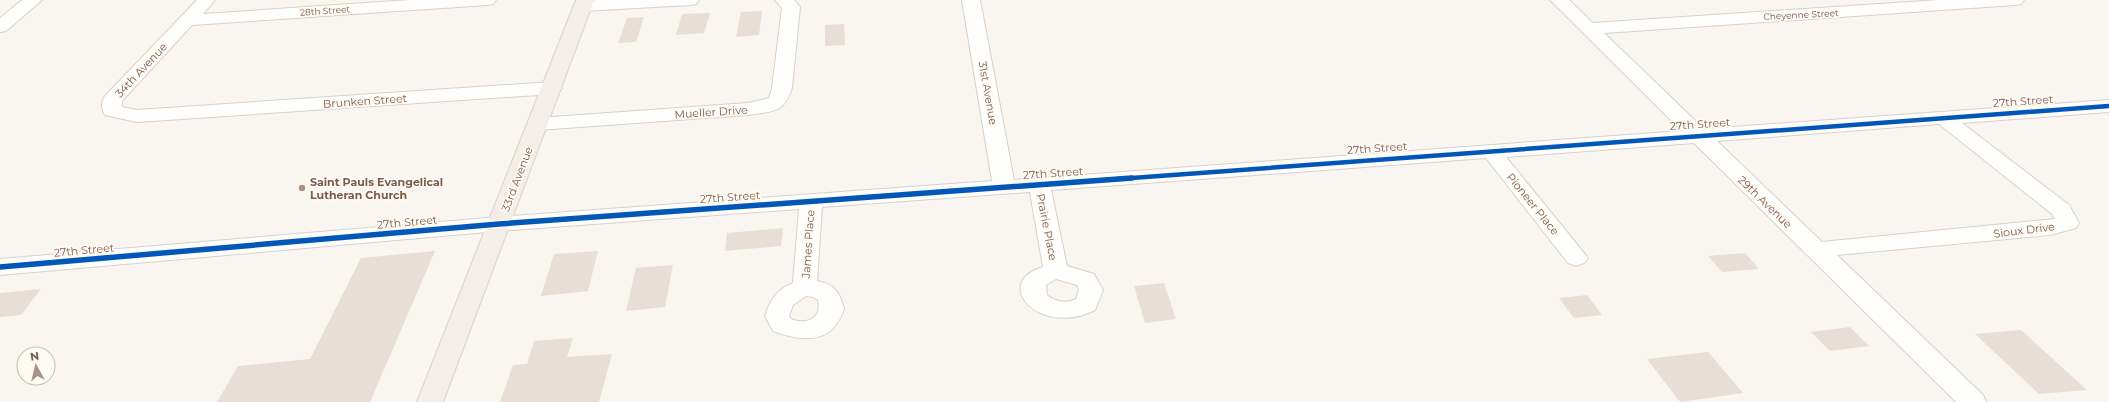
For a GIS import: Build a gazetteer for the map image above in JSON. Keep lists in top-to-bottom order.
{
  "streets": {
    "main road": ["33rd Avenue"],
    "street": [
      "28th Street",
      "Cheyenne Street",
      "34th Avenue",
      "31st Avenue",
      "Brunken Street",
      "27th Street",
      "Mueller Drive",
      "29th Avenue",
      "Pioneer Place",
      "Prairie Place",
      "Sioux Drive",
      "James Place"
    ]
  },
  "crossings": [
    ["28th Street", "34th Avenue"],
    ["Cheyenne Street", "29th Avenue"],
    ["34th Avenue", "Brunken Street"],
    ["31st Avenue", "27th Street"],
    ["Brunken Street", "33rd Avenue"],
    ["27th Street", "33rd Avenue"],
    ["27th Street", "29th Avenue"],
    ["27th Street", "Pioneer Place"],
    ["27th Street", "Prairie Place"],
    ["27th Street", "Sioux Drive"],
    ["27th Street", "James Place"],
    ["Mueller Drive", "33rd Avenue"],
    ["29th Avenue", "Sioux Drive"]
  ],
  "places": ["Saint Pauls Evangelical Lutheran Church"],
  "north": "top"
}
